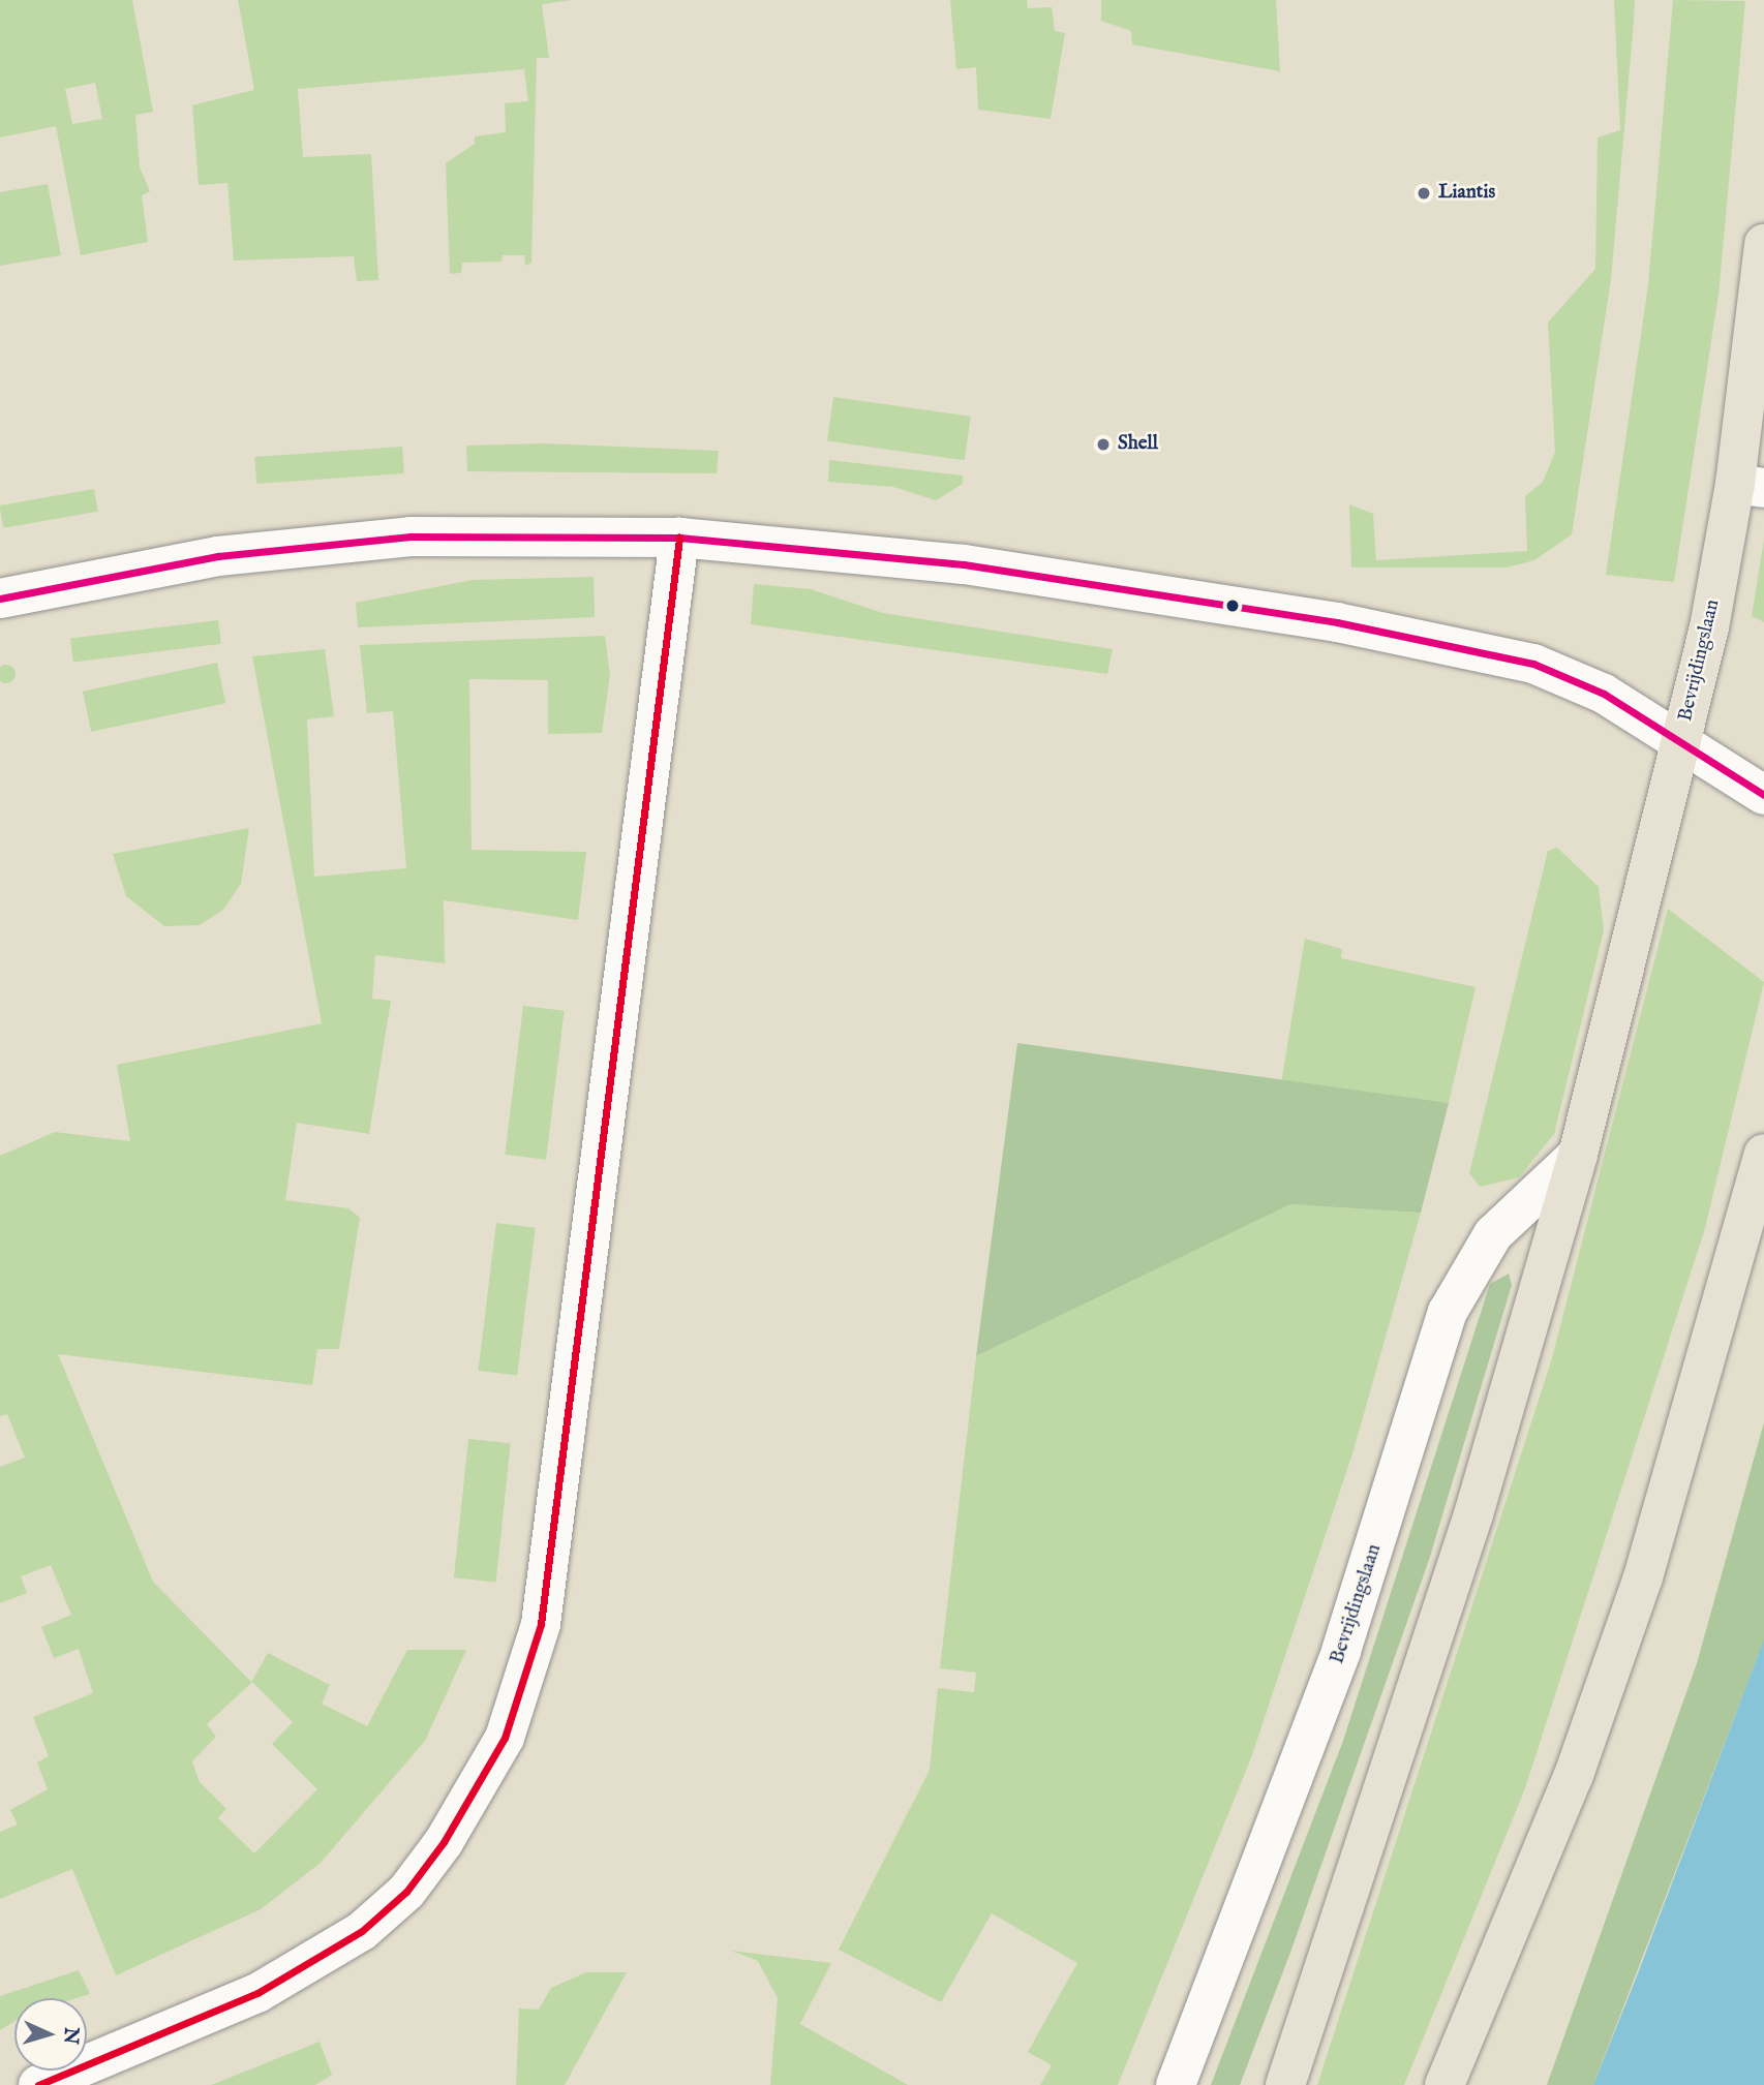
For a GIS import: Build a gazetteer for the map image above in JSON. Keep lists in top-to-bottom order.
{
  "streets": {
    "main road": ["Bevrijdingslaan"]
  },
  "places": ["Liantis", "Shell"],
  "north": "right"
}
